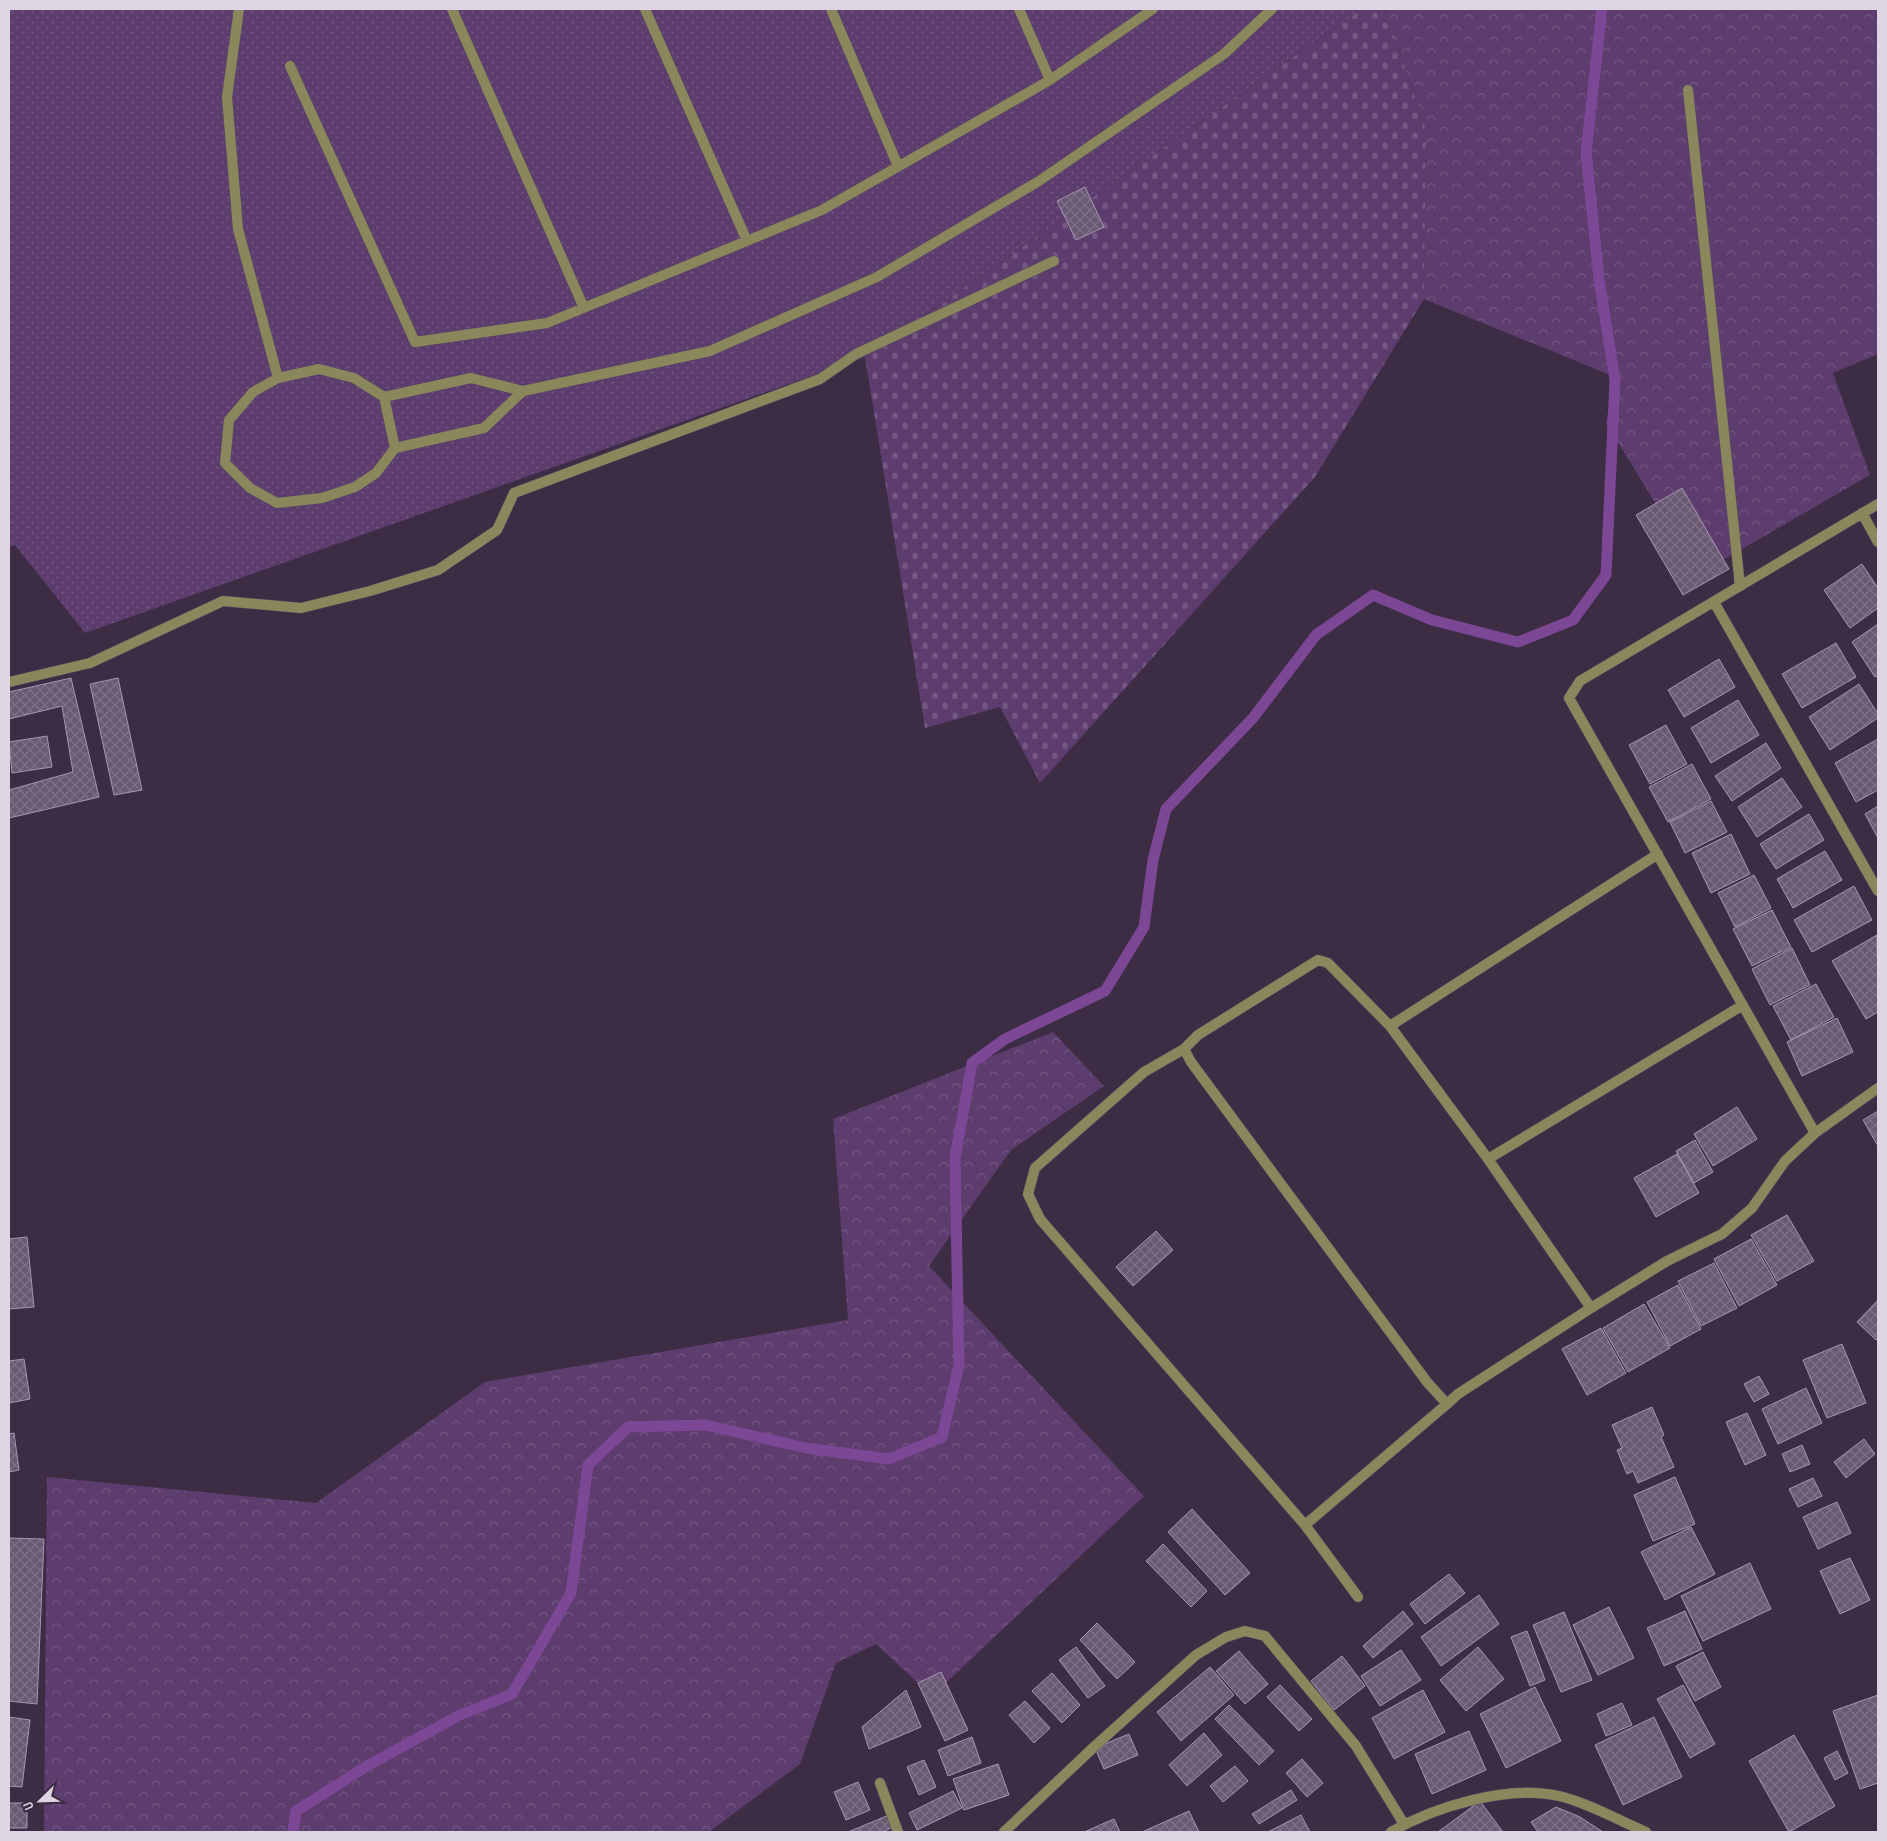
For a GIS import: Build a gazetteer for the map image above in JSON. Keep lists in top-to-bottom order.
{
  "north": "bottom left"
}
